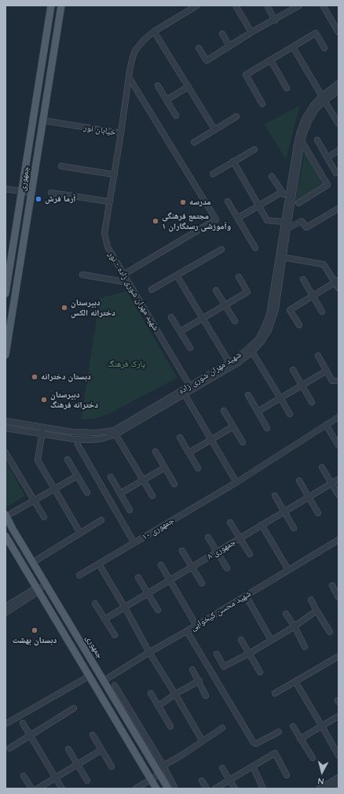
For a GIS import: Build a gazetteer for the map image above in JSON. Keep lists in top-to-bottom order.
{
  "streets": {
    "main road": ["جمهوری"],
    "street": [
      "خیابان نور",
      "شهید مهران شوری زاده - نور",
      "شهید مهران شوری زاده",
      "جمهوری ۱۰",
      "جمهوری ۸",
      "شهید محسن کیخوایی"
    ]
  },
  "crossings": [
    ["خیابان نور", "جمهوری"],
    ["خیابان نور", "شهید مهران شوری زاده - نور"],
    ["جمهوری", "شهید محسن کیخوایی"],
    ["شهید مهران شوری زاده - نور", "شهید مهران شوری زاده"]
  ],
  "parks": ["پارک فرهنگ"],
  "places": [
    "آرما فرش",
    "مدرسه",
    "مجتمع فرهنگی وآموزشی رستگاران ۱",
    "دبیرستان دخترانه الکس",
    "دبستان دخترانه",
    "دبیرستان دخترانه فرهنگ",
    "دبستان بهشت"
  ],
  "north": "bottom"
}
